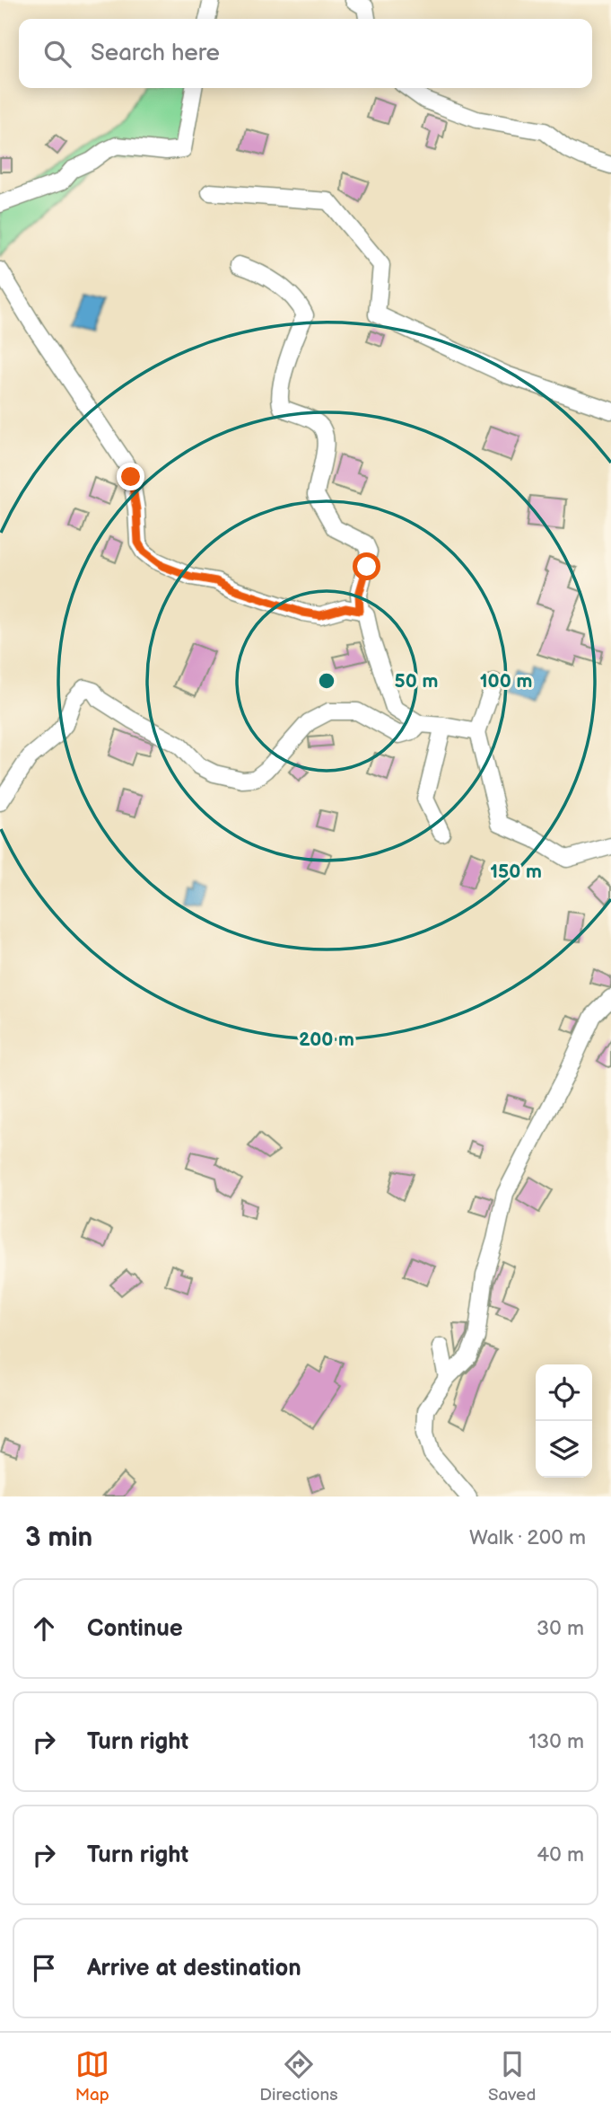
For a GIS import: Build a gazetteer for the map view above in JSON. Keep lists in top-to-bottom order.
{
  "page": {
    "search": "Search here",
    "heading": ["3 min", "Walk · 200 m"],
    "list": [
      ["Continue", "30 m"],
      ["Turn right", "130 m"],
      ["Turn right", "40 m"],
      "Arrive at destination"
    ],
    "nav": ["Map", "Directions", "Saved"]
  },
  "rings": [
    "50 m",
    "100 m",
    "150 m",
    "200 m"
  ]
}
